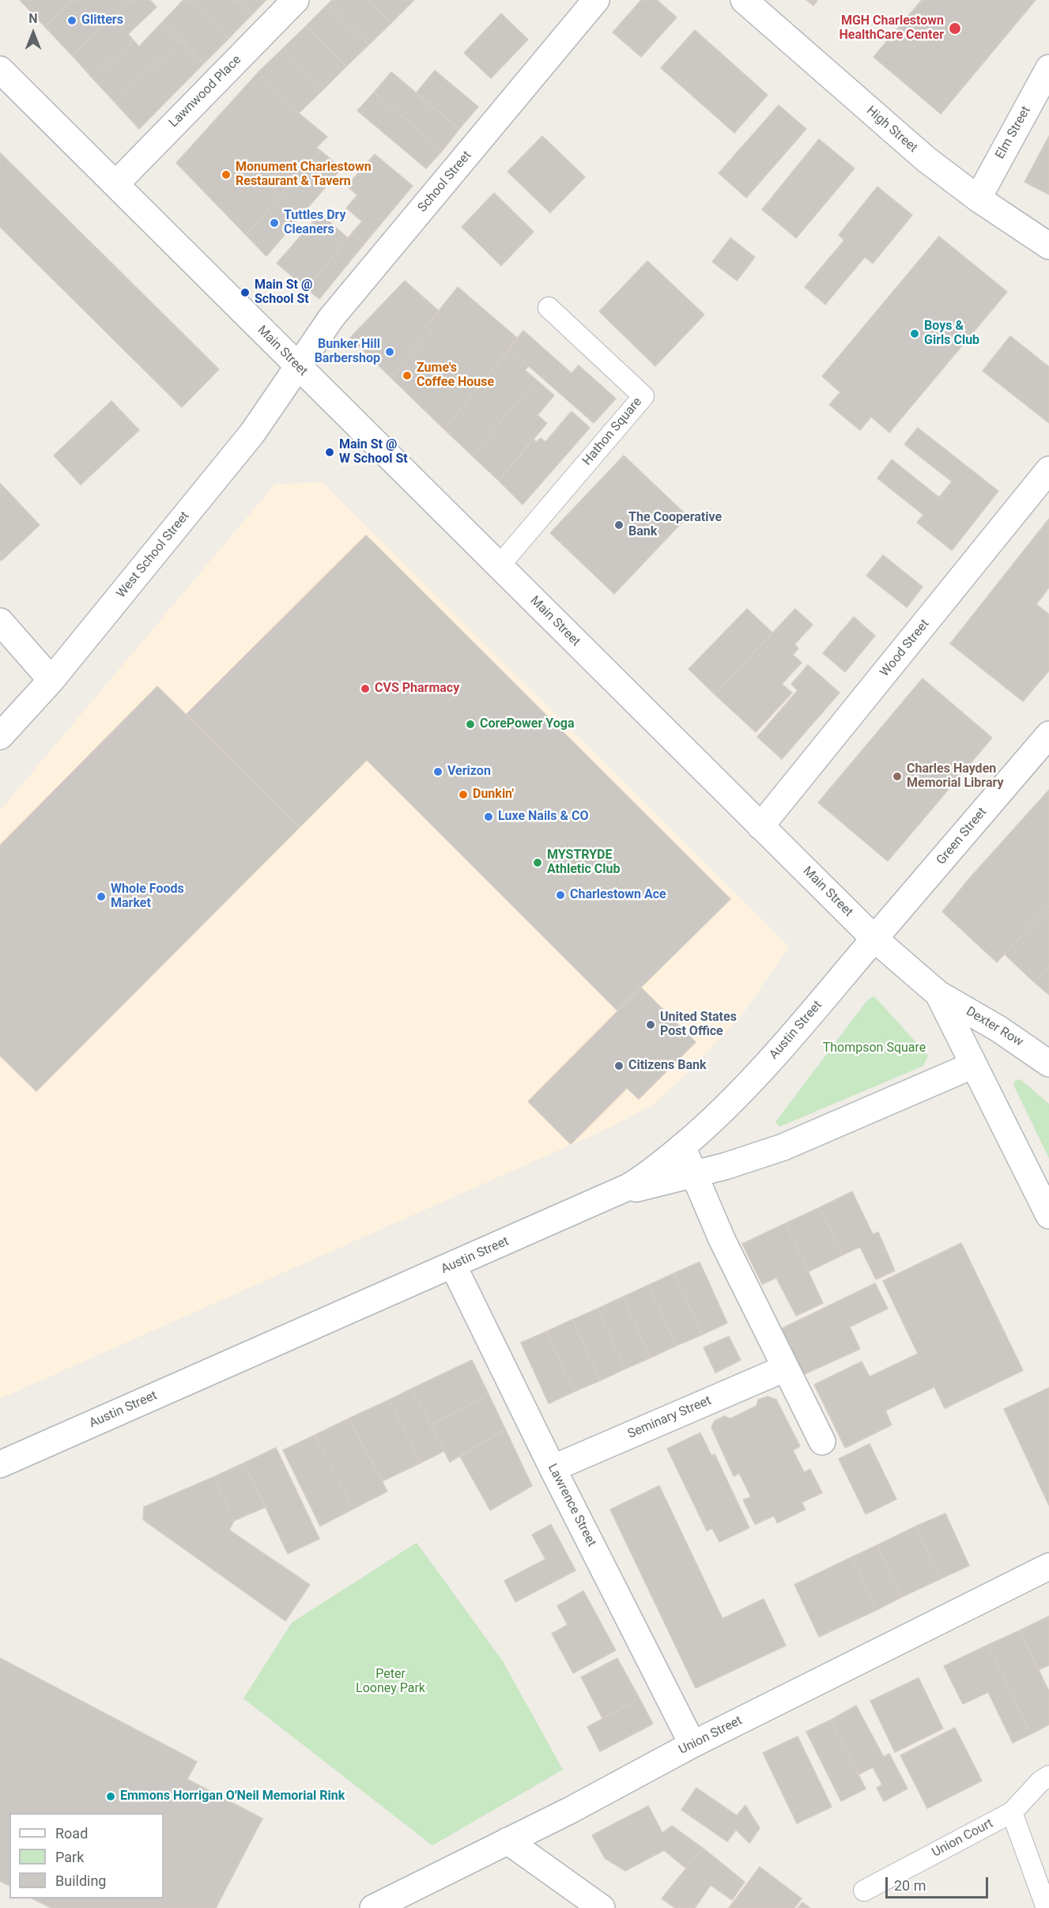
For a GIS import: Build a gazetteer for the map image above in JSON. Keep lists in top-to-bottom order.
{
  "streets": {
    "street": [
      "Lawnwood Place",
      "High Street",
      "Elm Street",
      "School Street",
      "Main Street",
      "West School Street",
      "Wood Street",
      "Green Street",
      "Dexter Row",
      "Austin Street",
      "Seminary Street",
      "Lawrence Street",
      "Union Street"
    ],
    "lane": ["Hathon Square", "Union Court"]
  },
  "crossings": [
    ["Lawnwood Place", "Main Street"],
    ["High Street", "Elm Street"],
    ["School Street", "Main Street"],
    ["School Street", "West School Street"],
    ["Main Street", "Hathon Square"],
    ["Main Street", "West School Street"],
    ["Main Street", "Wood Street"],
    ["Main Street", "Green Street"],
    ["Main Street", "Dexter Row"],
    ["Main Street", "Austin Street"],
    ["Green Street", "Austin Street"],
    ["Austin Street", "Lawrence Street"],
    ["Seminary Street", "Lawrence Street"],
    ["Lawrence Street", "Union Street"]
  ],
  "parks": ["Thompson Square", "Peter Looney Park"],
  "places": [
    "Glitters",
    "MGH Charlestown HealthCare Center",
    "Monument Charlestown Restaurant & Tavern",
    "Tuttles Dry Cleaners",
    "Main St @ School St",
    "Boys & Girls Club",
    "Bunker Hill Barbershop",
    "Zume's Coffee House",
    "Main St @ W School St",
    "The Cooperative Bank",
    "CVS Pharmacy",
    "CorePower Yoga",
    "Verizon",
    "Charles Hayden Memorial Library",
    "Dunkin'",
    "Luxe Nails & CO",
    "MYSTRYDE Athletic Club",
    "Charlestown Ace",
    "Whole Foods Market",
    "United States Post Office",
    "Citizens Bank",
    "Emmons Horrigan O'Neil Memorial Rink"
  ],
  "legend": ["Road", "Park", "Building"],
  "scale_bar": "20 m",
  "north": "top"
}
